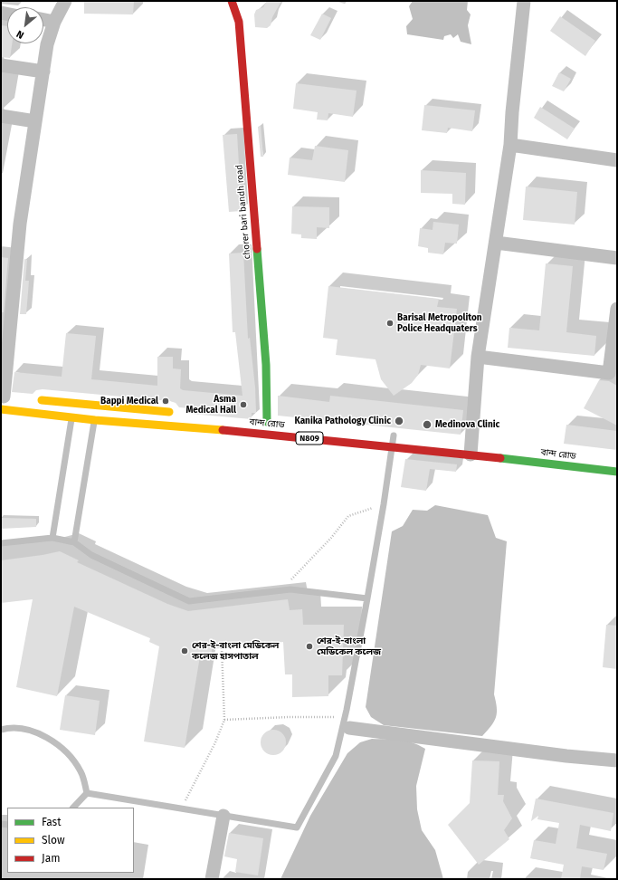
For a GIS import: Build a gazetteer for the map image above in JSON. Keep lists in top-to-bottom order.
{
  "streets": {
    "main road": ["chorer bari bandh road", "বান্দ রোড", "N809"]
  },
  "crossings": [
    ["chorer bari bandh road", "বান্দ রোড"]
  ],
  "places": [
    "Barisal Metropoliton Police Headquaters",
    "Bappi Medical",
    "Asma Medical Hall",
    "Kanika Pathology Clinic",
    "Medinova Clinic",
    "শের-ই-বাংলা মেডিকেল কলেজ",
    "শের-ই-বাংলা মেডিকেল কলেজ হাসপাতাল"
  ],
  "legend": ["Fast", "Slow", "Jam"],
  "north": "bottom left"
}
